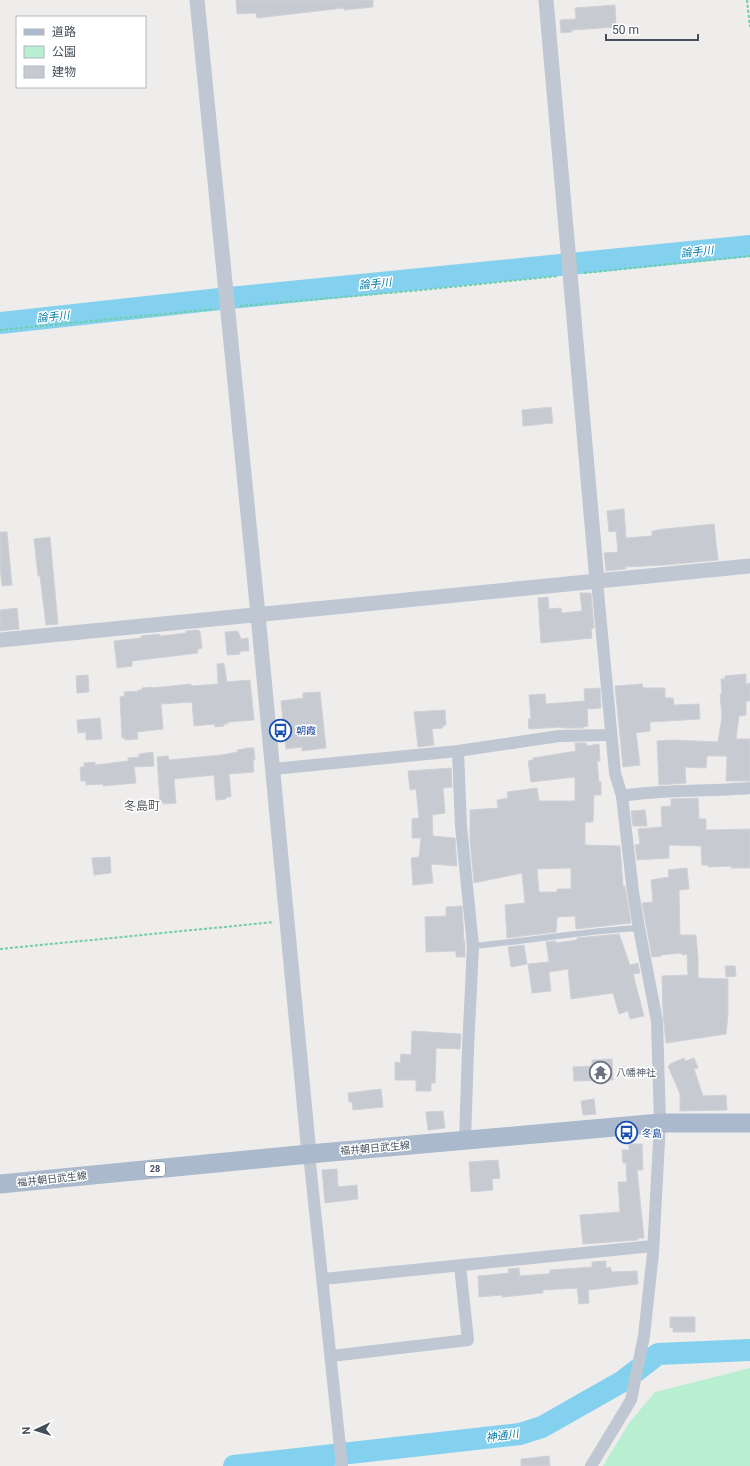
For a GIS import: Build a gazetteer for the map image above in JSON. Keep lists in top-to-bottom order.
{
  "streets": {
    "main road": ["福井朝日武生線", "28"]
  },
  "districts": ["冬島町"],
  "water": ["論手川", "神通川"],
  "places": {
    "bus stop": ["朝霞", "冬島"],
    "temple": ["八幡神社"]
  },
  "legend": ["道路", "公園", "建物"],
  "scale_bar": "50 m",
  "north": "left"
}
